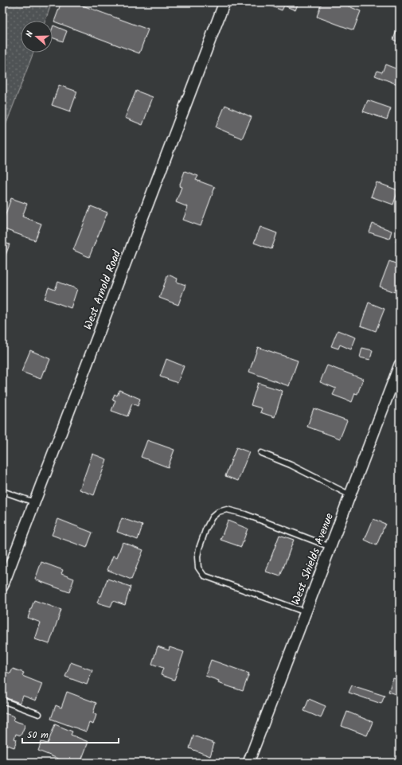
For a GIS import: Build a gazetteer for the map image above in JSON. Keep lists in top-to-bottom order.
{
  "streets": {
    "street": ["West Arnold Road", "West Shields Avenue"]
  },
  "scale_bar": "50 m",
  "north": "left"
}
